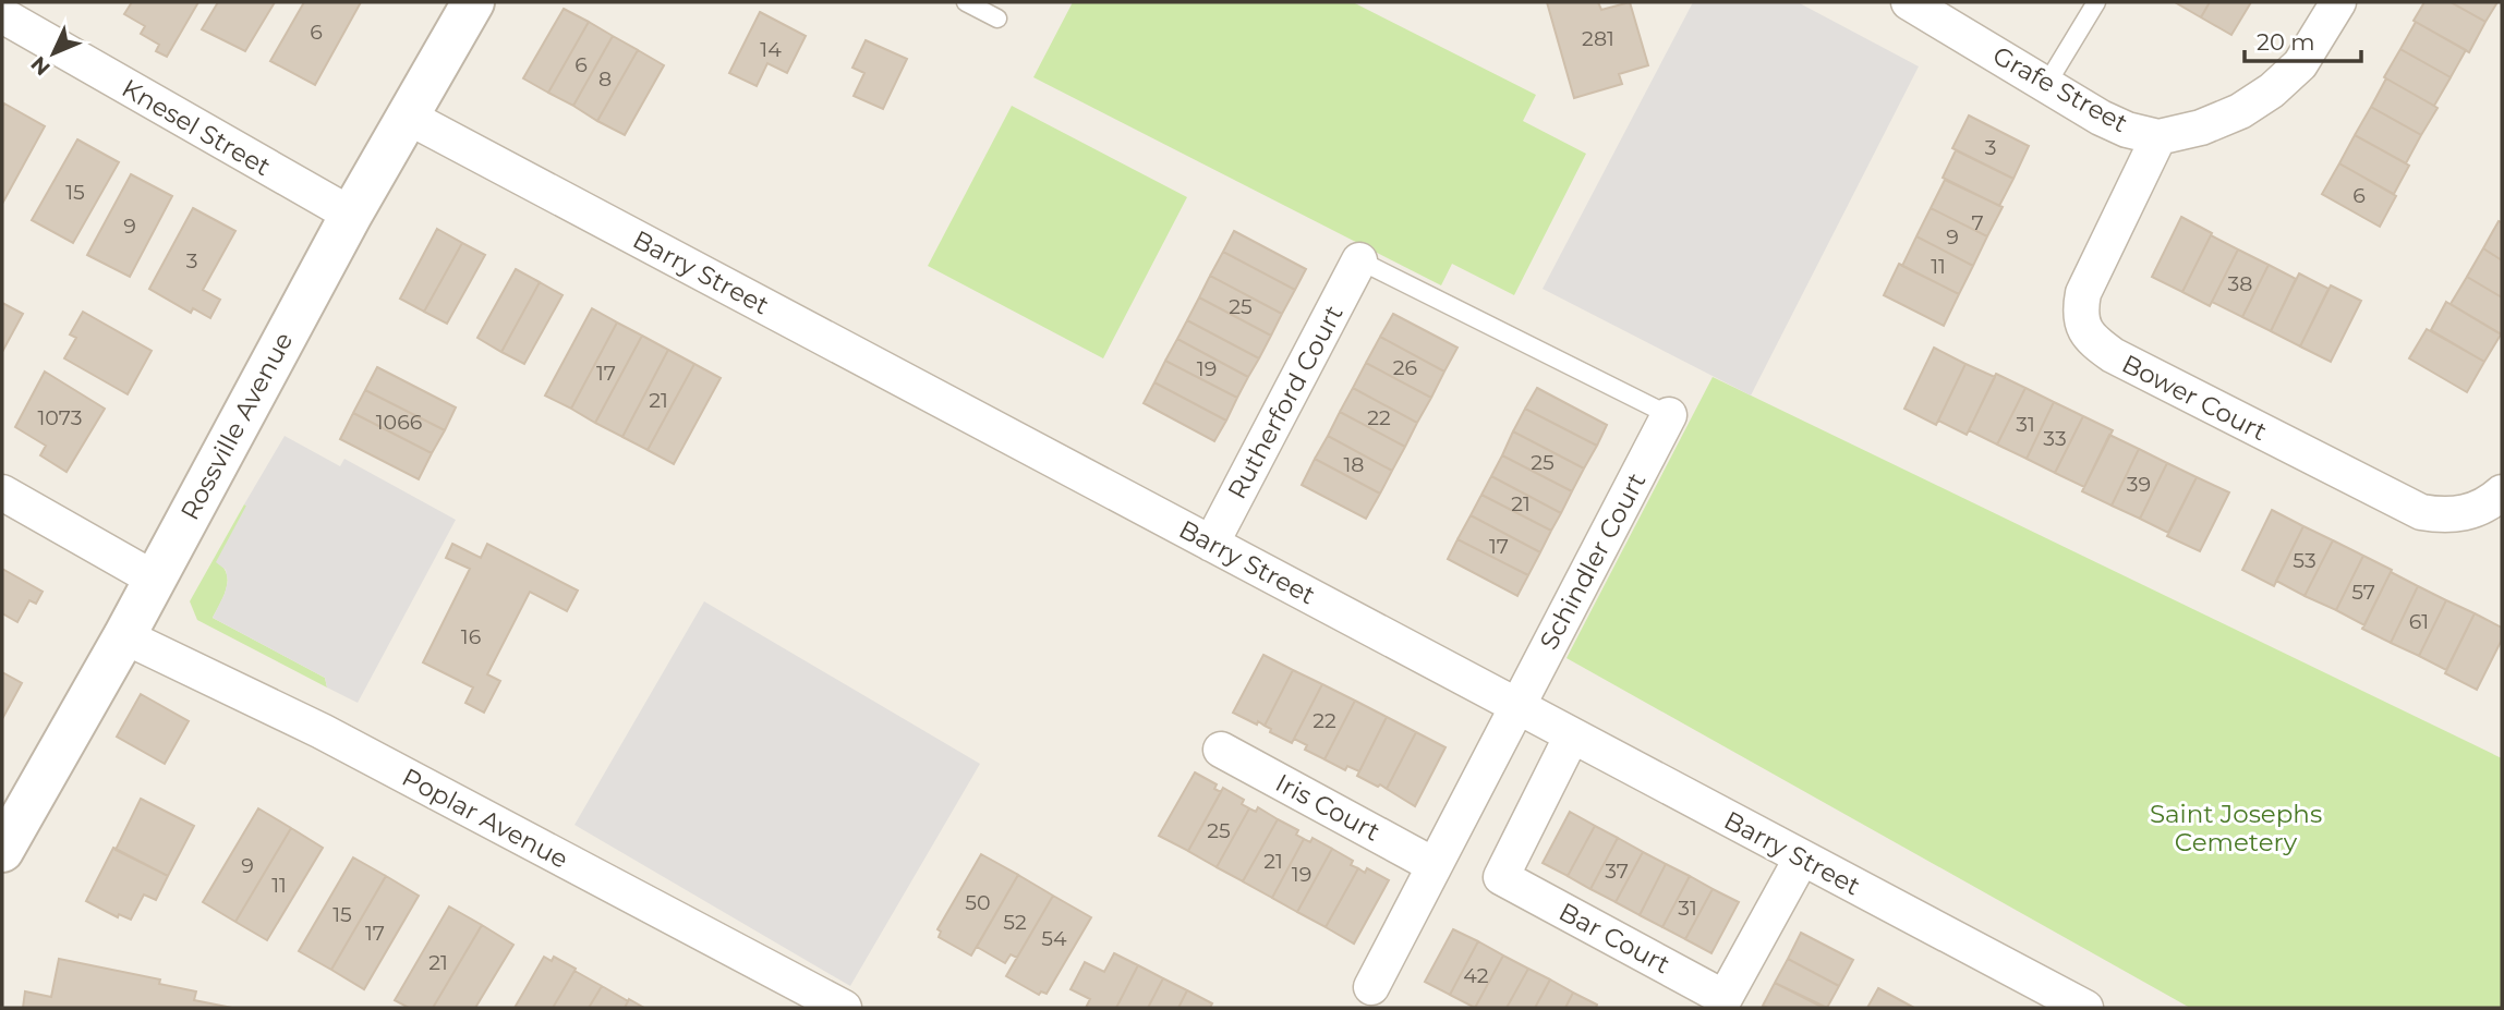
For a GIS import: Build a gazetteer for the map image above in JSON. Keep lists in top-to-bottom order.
{
  "streets": {
    "street": [
      "Grafe Street",
      "Knesel Street",
      "Barry Street",
      "Bower Court",
      "Rutherford Court",
      "Rossville Avenue",
      "Schindler Court",
      "Iris Court",
      "Poplar Avenue",
      "Bar Court"
    ]
  },
  "crossings": [
    ["Grafe Street", "Bower Court"],
    ["Knesel Street", "Rossville Avenue"],
    ["Barry Street", "Rutherford Court"],
    ["Barry Street", "Rossville Avenue"],
    ["Barry Street", "Schindler Court"],
    ["Barry Street", "Bar Court"],
    ["Rossville Avenue", "Poplar Avenue"]
  ],
  "parks": ["Saint Josephs Cemetery"],
  "house_numbers": [
    "6",
    "281",
    "14",
    "6",
    "8",
    "3",
    "15",
    "6",
    "7",
    "9",
    "9",
    "3",
    "11",
    "38",
    "25",
    "26",
    "19",
    "17",
    "21",
    "1073",
    "22",
    "1066",
    "31",
    "33",
    "25",
    "18",
    "39",
    "21",
    "17",
    "53",
    "57",
    "61",
    "16",
    "22",
    "25",
    "21",
    "9",
    "37",
    "19",
    "11",
    "50",
    "31",
    "15",
    "52",
    "17",
    "54",
    "21",
    "42"
  ],
  "scale_bar": "20 m",
  "north": "bottom left"
}
